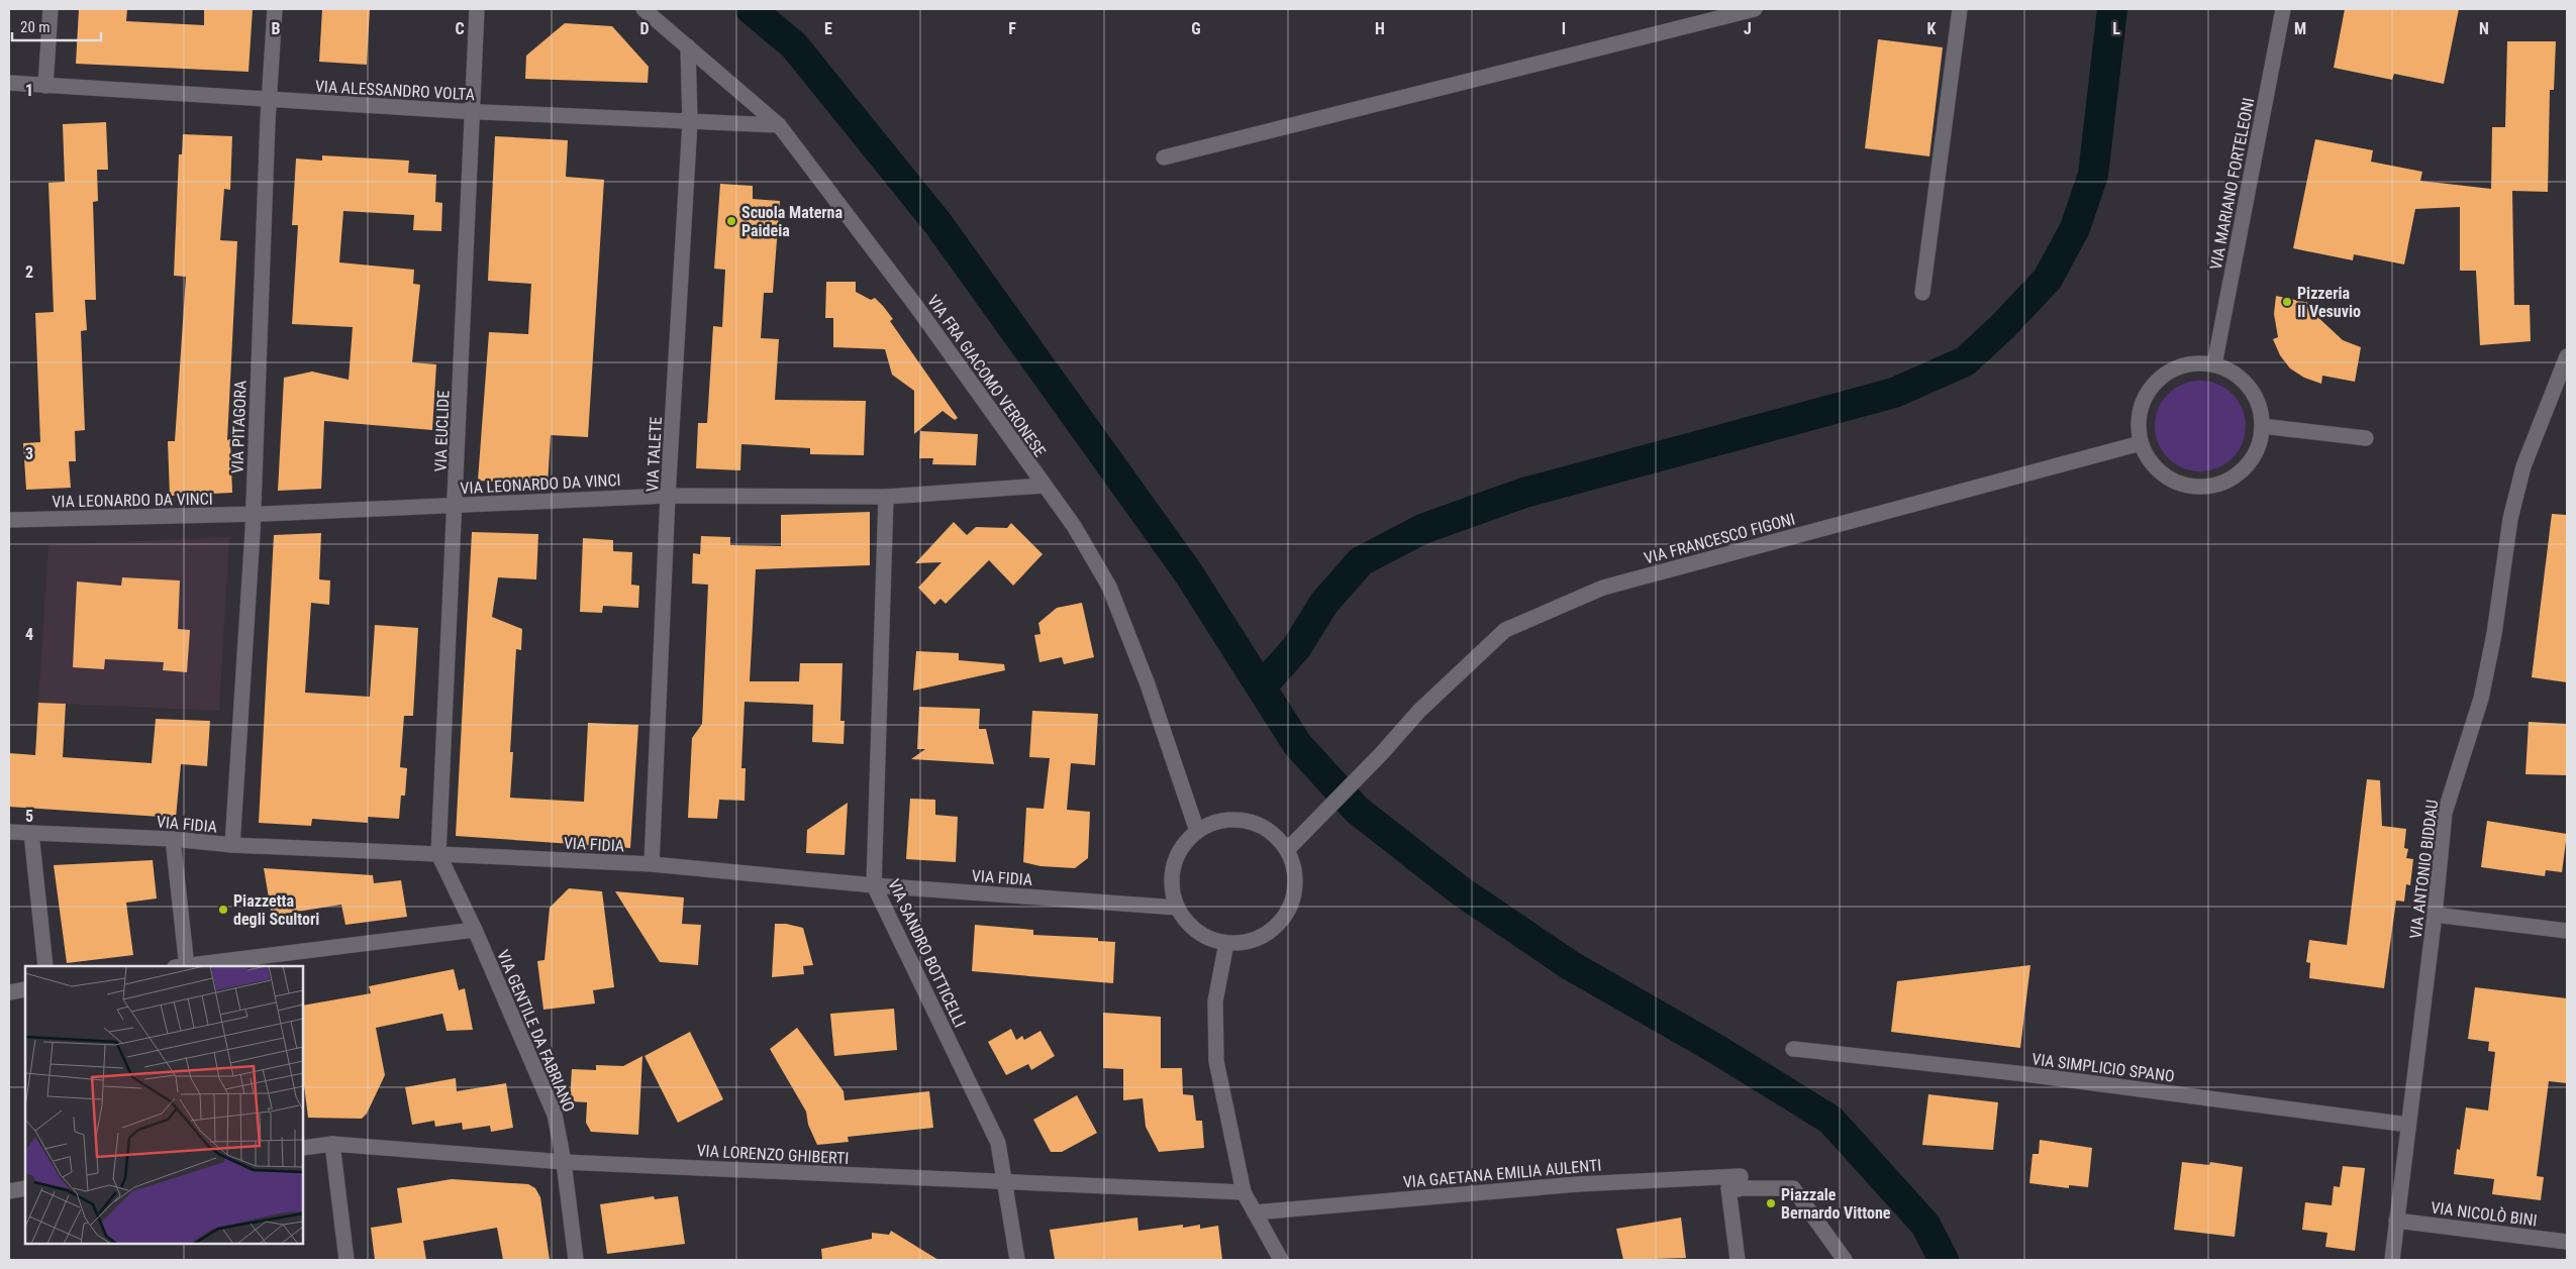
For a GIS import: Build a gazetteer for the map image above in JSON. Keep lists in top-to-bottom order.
{
  "streets": {
    "street": [
      "VIA ALESSANDRO VOLTA",
      "VIA MARIANO FORTELEONI",
      "VIA FRA GIACOMO VERONESE",
      "VIA PITAGORA",
      "VIA EUCLIDE",
      "VIA TALETE",
      "VIA LEONARDO DA VINCI",
      "VIA FRANCESCO FIGONI",
      "VIA FIDIA",
      "VIA ANTONIO BIDDAU",
      "VIA SANDRO BOTTICELLI",
      "VIA GENTILE DA FABRIANO",
      "VIA SIMPLICIO SPANO",
      "VIA LORENZO GHIBERTI",
      "VIA GAETANA EMILIA AULENTI",
      "VIA NICOLÒ BINI"
    ]
  },
  "crossings": [
    ["VIA ALESSANDRO VOLTA", "VIA FRA GIACOMO VERONESE"],
    ["VIA ALESSANDRO VOLTA", "VIA PITAGORA"],
    ["VIA ALESSANDRO VOLTA", "VIA EUCLIDE"],
    ["VIA ALESSANDRO VOLTA", "VIA TALETE"],
    ["VIA MARIANO FORTELEONI", "VIA FRANCESCO FIGONI"],
    ["VIA FRA GIACOMO VERONESE", "VIA TALETE"],
    ["VIA FRA GIACOMO VERONESE", "VIA LEONARDO DA VINCI"],
    ["VIA FRA GIACOMO VERONESE", "VIA FRANCESCO FIGONI"],
    ["VIA FRA GIACOMO VERONESE", "VIA FIDIA"],
    ["VIA PITAGORA", "VIA LEONARDO DA VINCI"],
    ["VIA PITAGORA", "VIA FIDIA"],
    ["VIA EUCLIDE", "VIA LEONARDO DA VINCI"],
    ["VIA EUCLIDE", "VIA FIDIA"],
    ["VIA EUCLIDE", "VIA GENTILE DA FABRIANO"],
    ["VIA TALETE", "VIA LEONARDO DA VINCI"],
    ["VIA TALETE", "VIA FIDIA"],
    ["VIA LEONARDO DA VINCI", "VIA SANDRO BOTTICELLI"],
    ["VIA FRANCESCO FIGONI", "VIA FIDIA"],
    ["VIA FIDIA", "VIA SANDRO BOTTICELLI"],
    ["VIA FIDIA", "VIA GENTILE DA FABRIANO"],
    ["VIA ANTONIO BIDDAU", "VIA SIMPLICIO SPANO"],
    ["VIA ANTONIO BIDDAU", "VIA NICOLÒ BINI"],
    ["VIA SANDRO BOTTICELLI", "VIA LORENZO GHIBERTI"],
    ["VIA GENTILE DA FABRIANO", "VIA LORENZO GHIBERTI"]
  ],
  "places": [
    "Scuola Materna Paideia",
    "Pizzeria Il Vesuvio",
    "Piazzetta degli Scultori",
    "Piazzale Bernardo Vittone"
  ],
  "scale_bar": "20 m",
  "grid": {
    "columns": [
      "B",
      "C",
      "D",
      "E",
      "F",
      "G",
      "H",
      "I",
      "J",
      "K",
      "L",
      "M",
      "N"
    ],
    "rows": [
      "1",
      "2",
      "3",
      "4",
      "5"
    ]
  }
}
